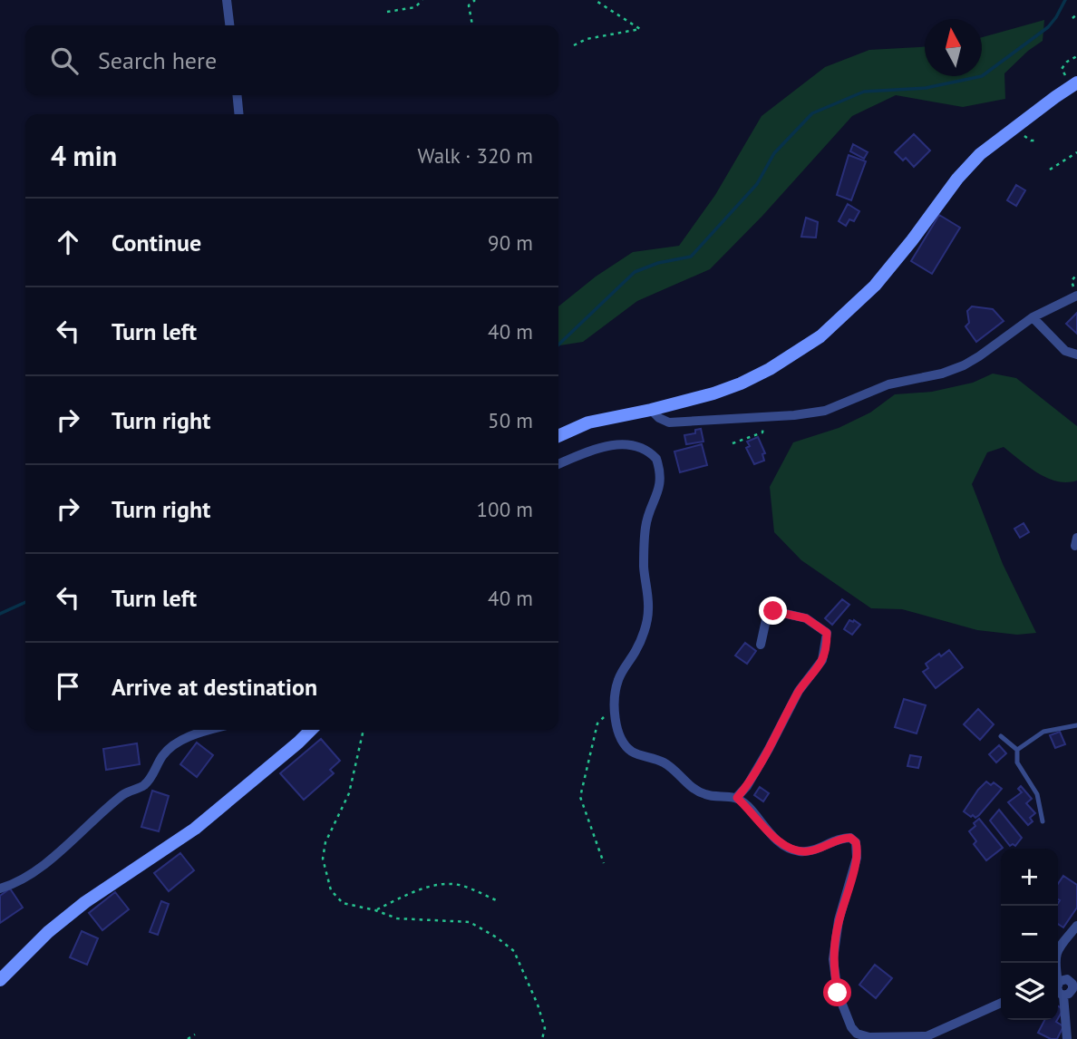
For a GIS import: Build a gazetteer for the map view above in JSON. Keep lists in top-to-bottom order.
{
  "north": "top",
  "page": {
    "search": "Search here",
    "heading": ["4 min", "Walk · 320 m"],
    "list": [
      ["Continue", "90 m"],
      ["Turn left", "40 m"],
      ["Turn right", "50 m"],
      ["Turn right", "100 m"],
      ["Turn left", "40 m"],
      "Arrive at destination"
    ],
    "map_buttons": ["+", "−"]
  }
}
